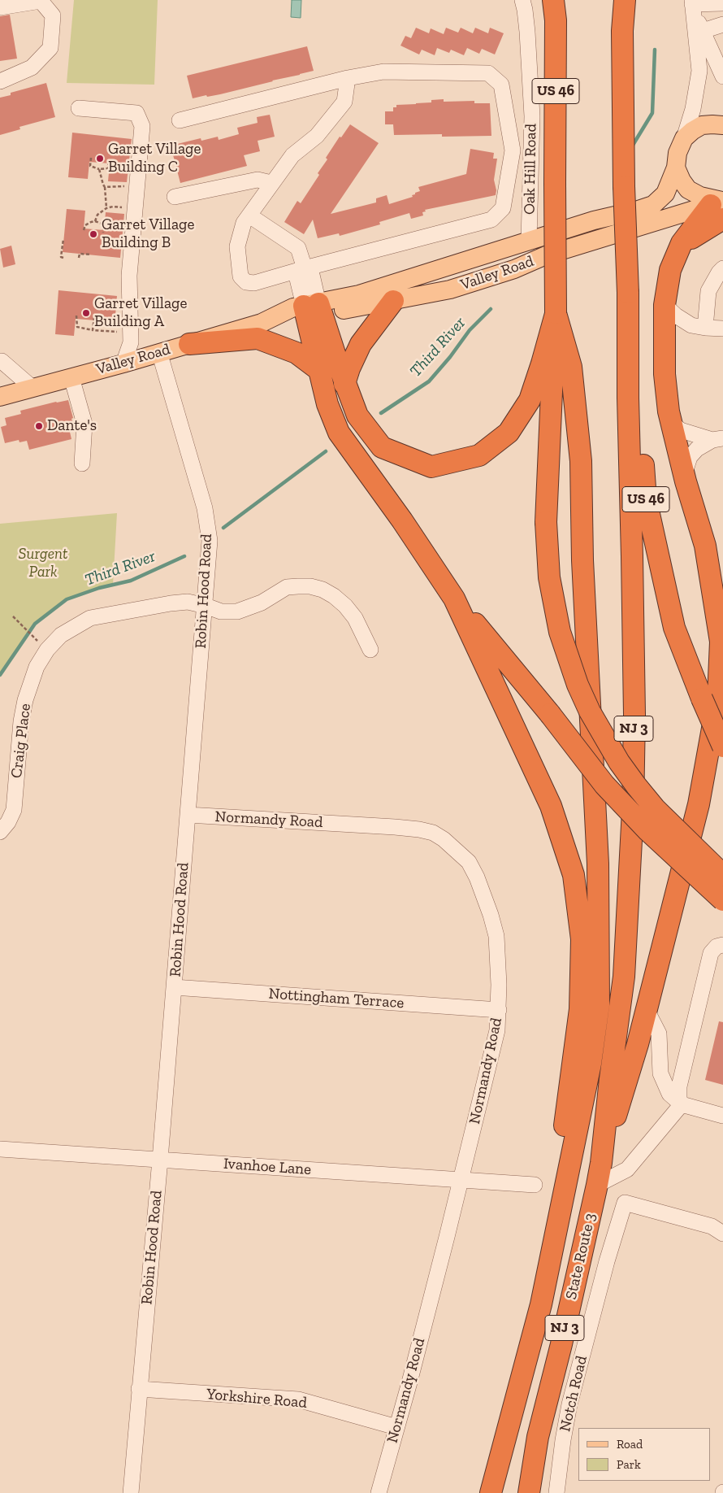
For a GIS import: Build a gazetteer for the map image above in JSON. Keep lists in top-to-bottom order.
{
  "streets": {
    "highway": ["US 46", "NJ 3", "State Route 3"],
    "main road": ["Valley Road"],
    "street": [
      "Oak Hill Road",
      "Robin Hood Road",
      "Craig Place",
      "Normandy Road",
      "Nottingham Terrace",
      "Ivanhoe Lane",
      "Notch Road",
      "Yorkshire Road"
    ]
  },
  "crossings": [
    ["US 46", "NJ 3"],
    ["Oak Hill Road", "Valley Road"],
    ["Valley Road", "Robin Hood Road"],
    ["Robin Hood Road", "Craig Place"],
    ["Robin Hood Road", "Normandy Road"],
    ["Robin Hood Road", "Nottingham Terrace"],
    ["Robin Hood Road", "Ivanhoe Lane"],
    ["Robin Hood Road", "Yorkshire Road"],
    ["NJ 3", "State Route 3"],
    ["Normandy Road", "Nottingham Terrace"],
    ["Normandy Road", "Ivanhoe Lane"],
    ["Normandy Road", "Yorkshire Road"]
  ],
  "water": ["Third River"],
  "parks": ["Surgent Park"],
  "places": [
    "Garret Village Building C",
    "Garret Village Building B",
    "Garret Village Building A",
    "Dante's"
  ],
  "legend": ["Road", "Park"]
}
